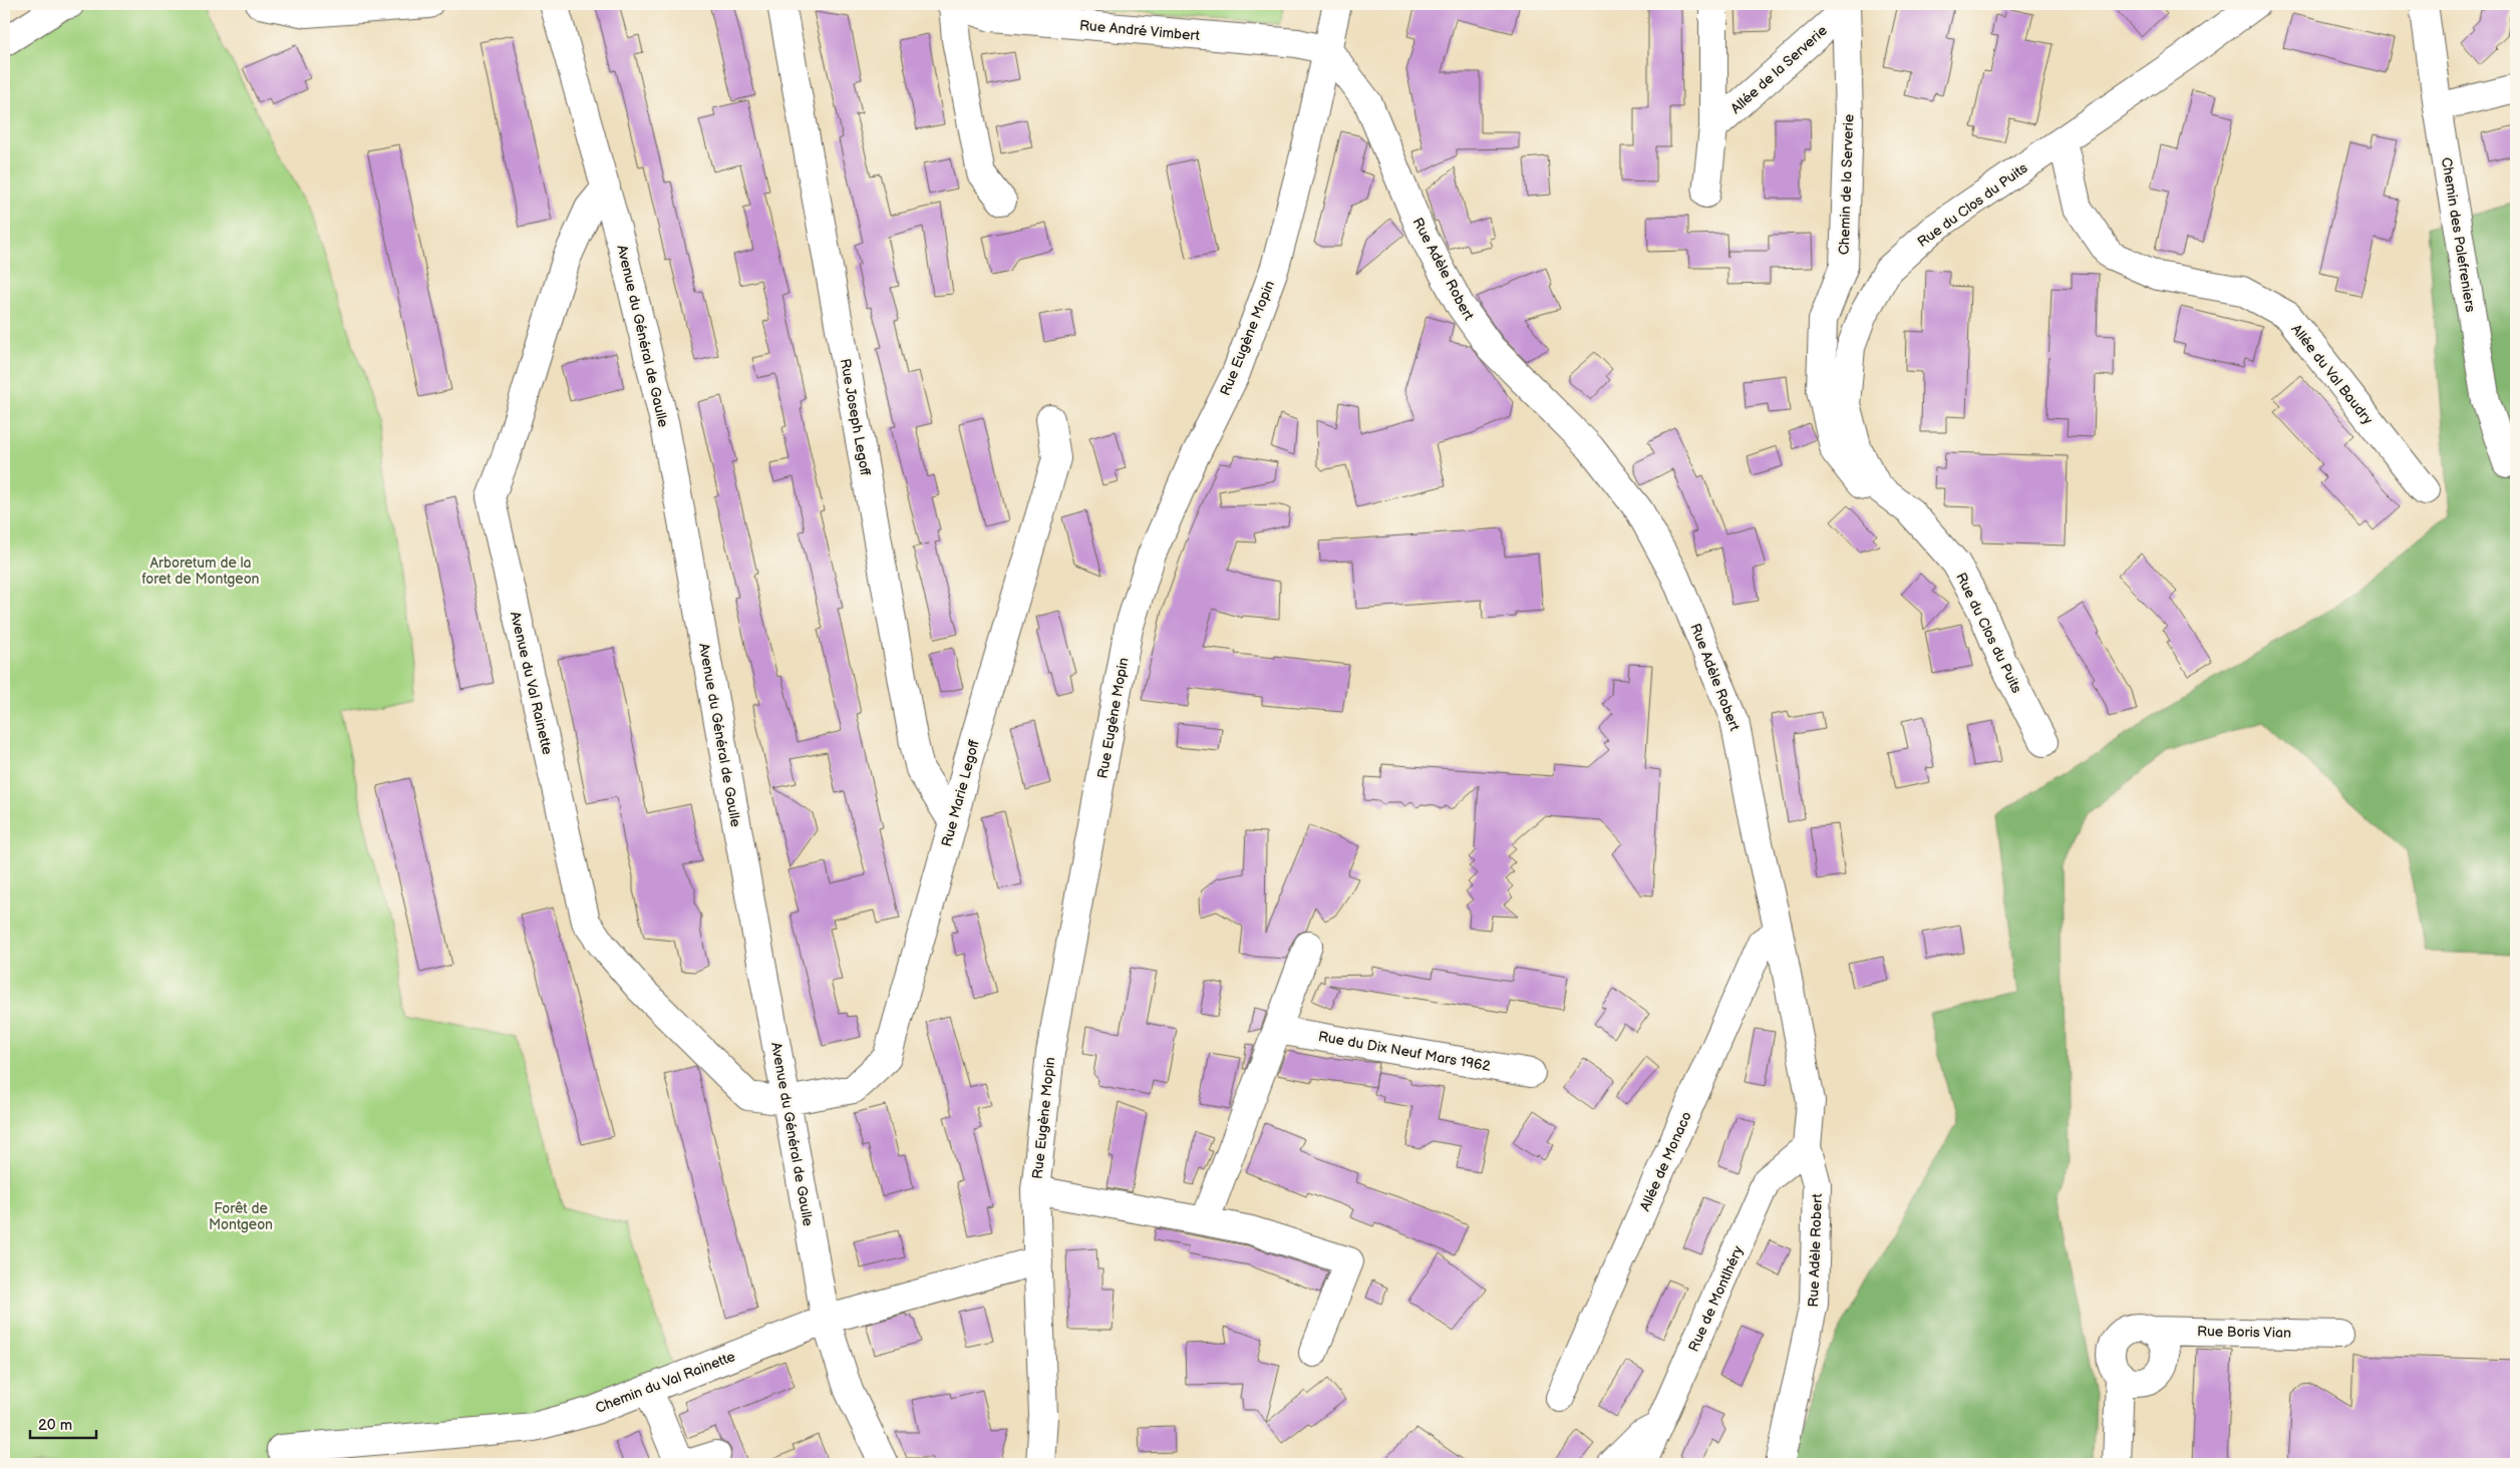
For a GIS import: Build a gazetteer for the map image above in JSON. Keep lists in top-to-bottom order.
{
  "streets": {
    "street": [
      "Rue André Vimbert",
      "Allée de la Serverie",
      "Chemin de la Serverie",
      "Rue du Clos du Puits",
      "Chemin des Palefreniers",
      "Rue Adèle Robert",
      "Avenue du Général de Gaulle",
      "Rue Eugène Mopin",
      "Allée du Val Baudry",
      "Rue Joseph Legoff",
      "Avenue du Val Rainette",
      "Rue Marie Legoff",
      "Rue du Dix Neuf Mars 1962",
      "Allée de Monaco",
      "Rue de Montlhéry",
      "Rue Boris Vian",
      "Chemin du Val Rainette"
    ]
  },
  "crossings": [
    ["Rue André Vimbert", "Rue Adèle Robert"],
    ["Rue André Vimbert", "Rue Eugène Mopin"],
    ["Allée de la Serverie", "Chemin de la Serverie"],
    ["Chemin de la Serverie", "Rue du Clos du Puits"],
    ["Rue du Clos du Puits", "Allée du Val Baudry"],
    ["Rue Adèle Robert", "Rue Eugène Mopin"],
    ["Rue Adèle Robert", "Allée de Monaco"],
    ["Rue Adèle Robert", "Rue de Montlhéry"],
    ["Avenue du Général de Gaulle", "Avenue du Val Rainette"],
    ["Avenue du Général de Gaulle", "Rue Marie Legoff"],
    ["Avenue du Général de Gaulle", "Chemin du Val Rainette"],
    ["Rue Eugène Mopin", "Chemin du Val Rainette"],
    ["Rue Joseph Legoff", "Rue Marie Legoff"],
    ["Avenue du Val Rainette", "Rue Marie Legoff"]
  ],
  "parks": ["Arboretum de la foret de Montgeon", "Forêt de Montgeon"],
  "scale_bar": "20 m"
}
